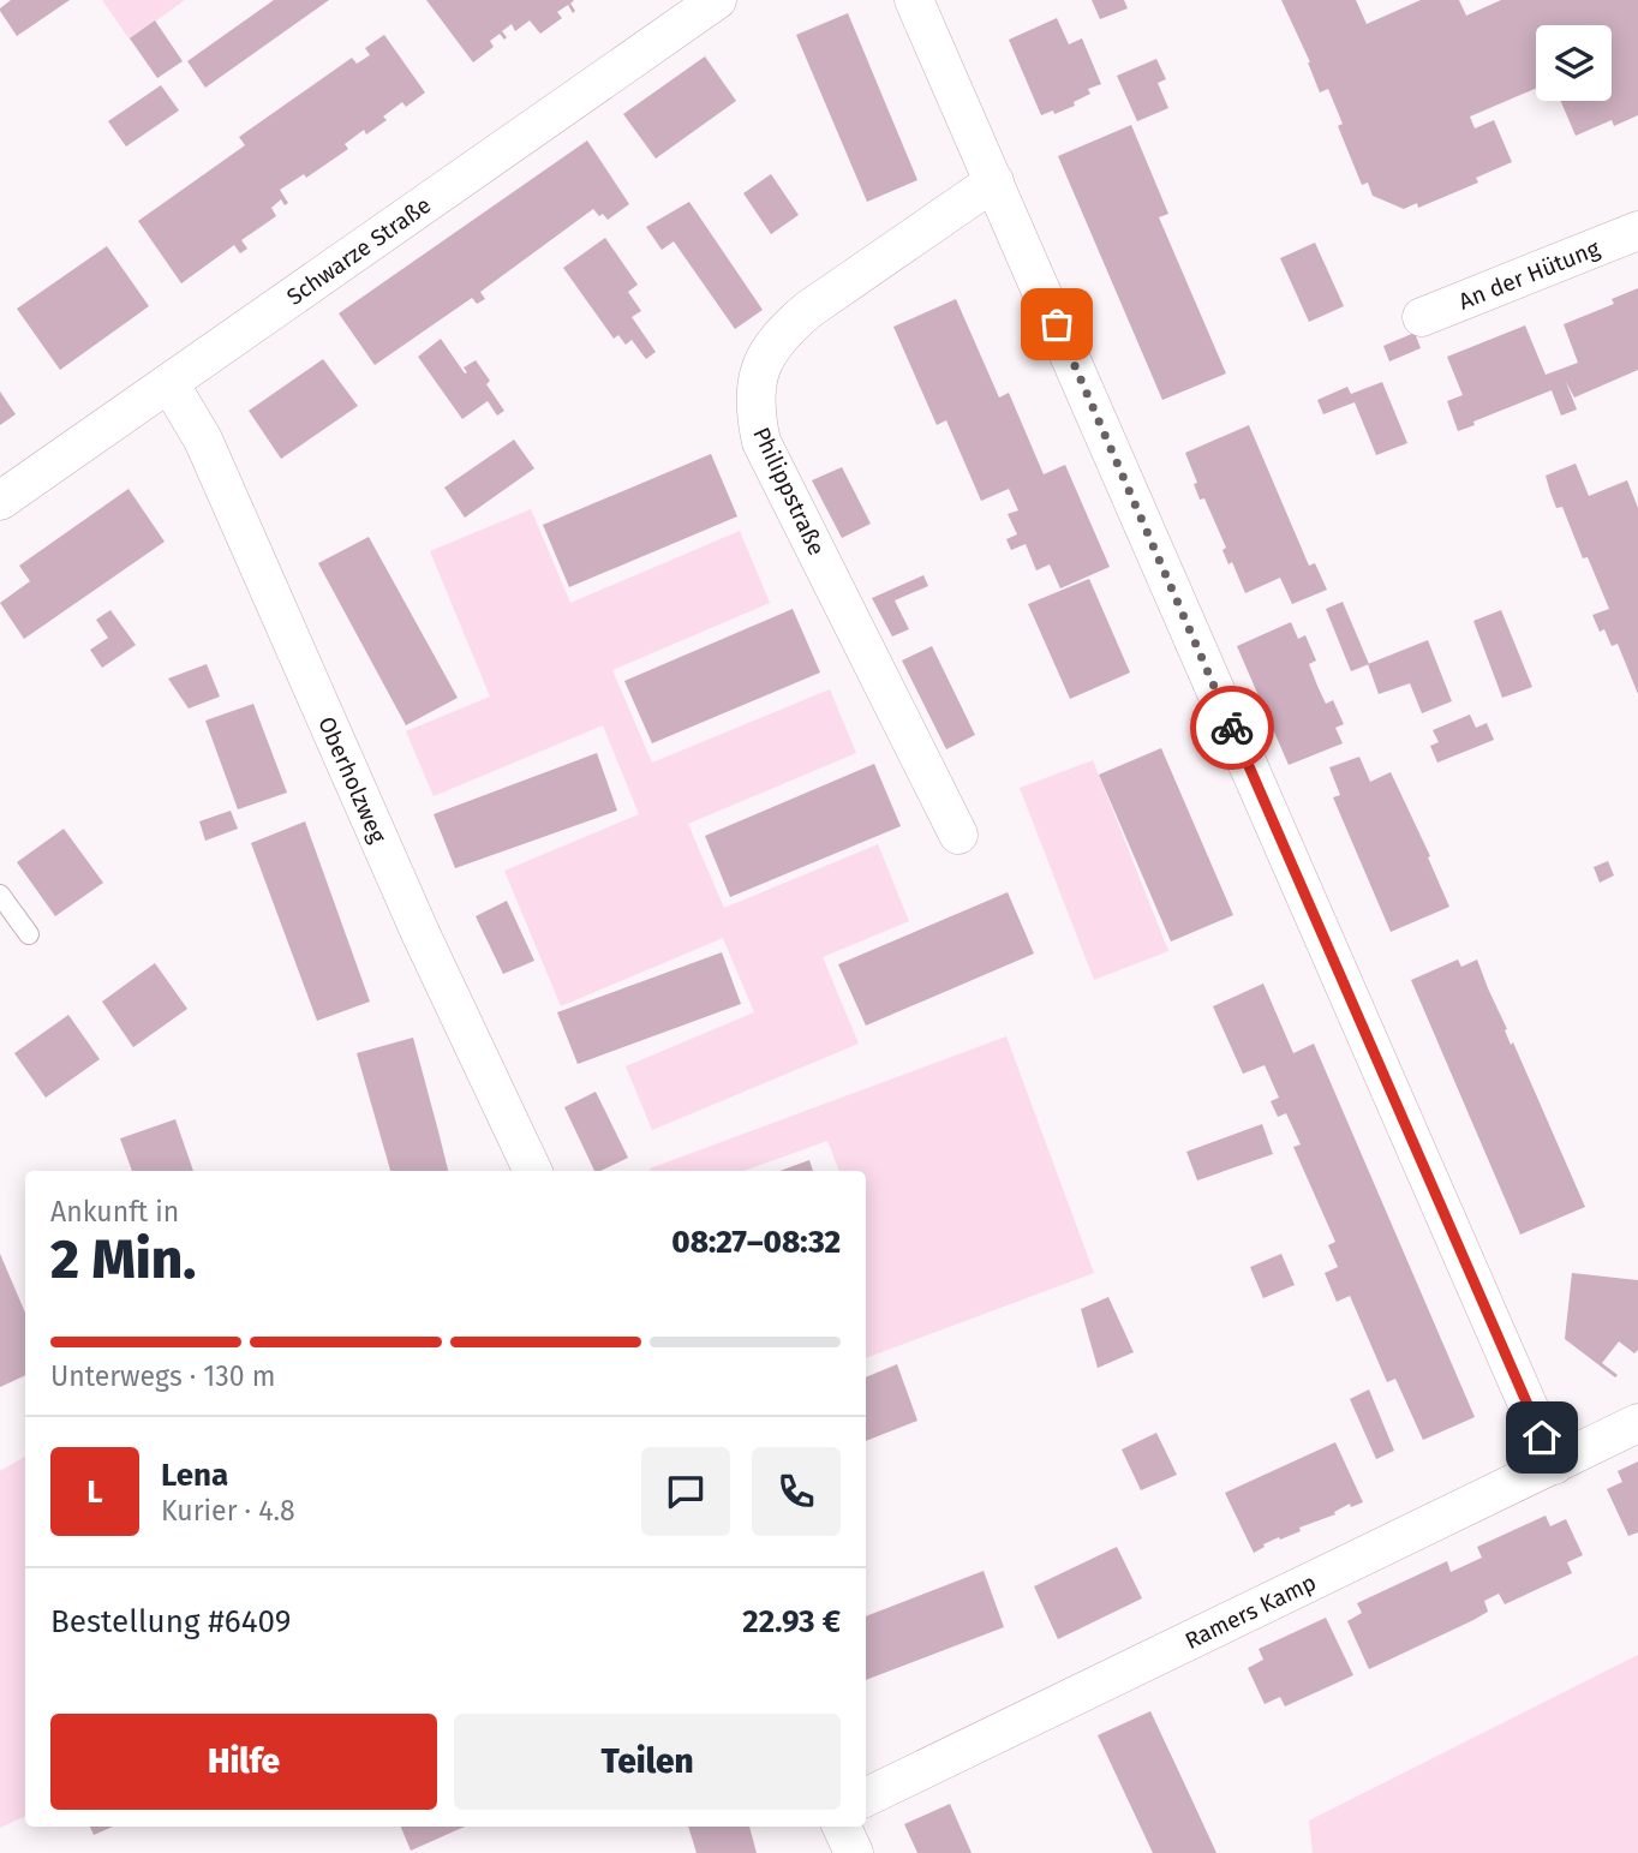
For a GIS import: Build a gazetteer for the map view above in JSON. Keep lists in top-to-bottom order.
{
  "streets": {
    "street": [
      "Schwarze Straße",
      "An der Hütung",
      "Philippstraße",
      "Oberholzweg",
      "Ramers Kamp"
    ]
  },
  "crossings": [
    ["Schwarze Straße", "Oberholzweg"]
  ],
  "page": {
    "heading": ["2 Min.", "Ankunft in", "08:27–08:32"],
    "panel": [
      "Lena",
      "Kurier · 4.8",
      "Bestellung #6409",
      "22.93 €"
    ],
    "bar": "Unterwegs · 130 m",
    "round": "L",
    "buttons": ["Hilfe", "Teilen"]
  }
}
